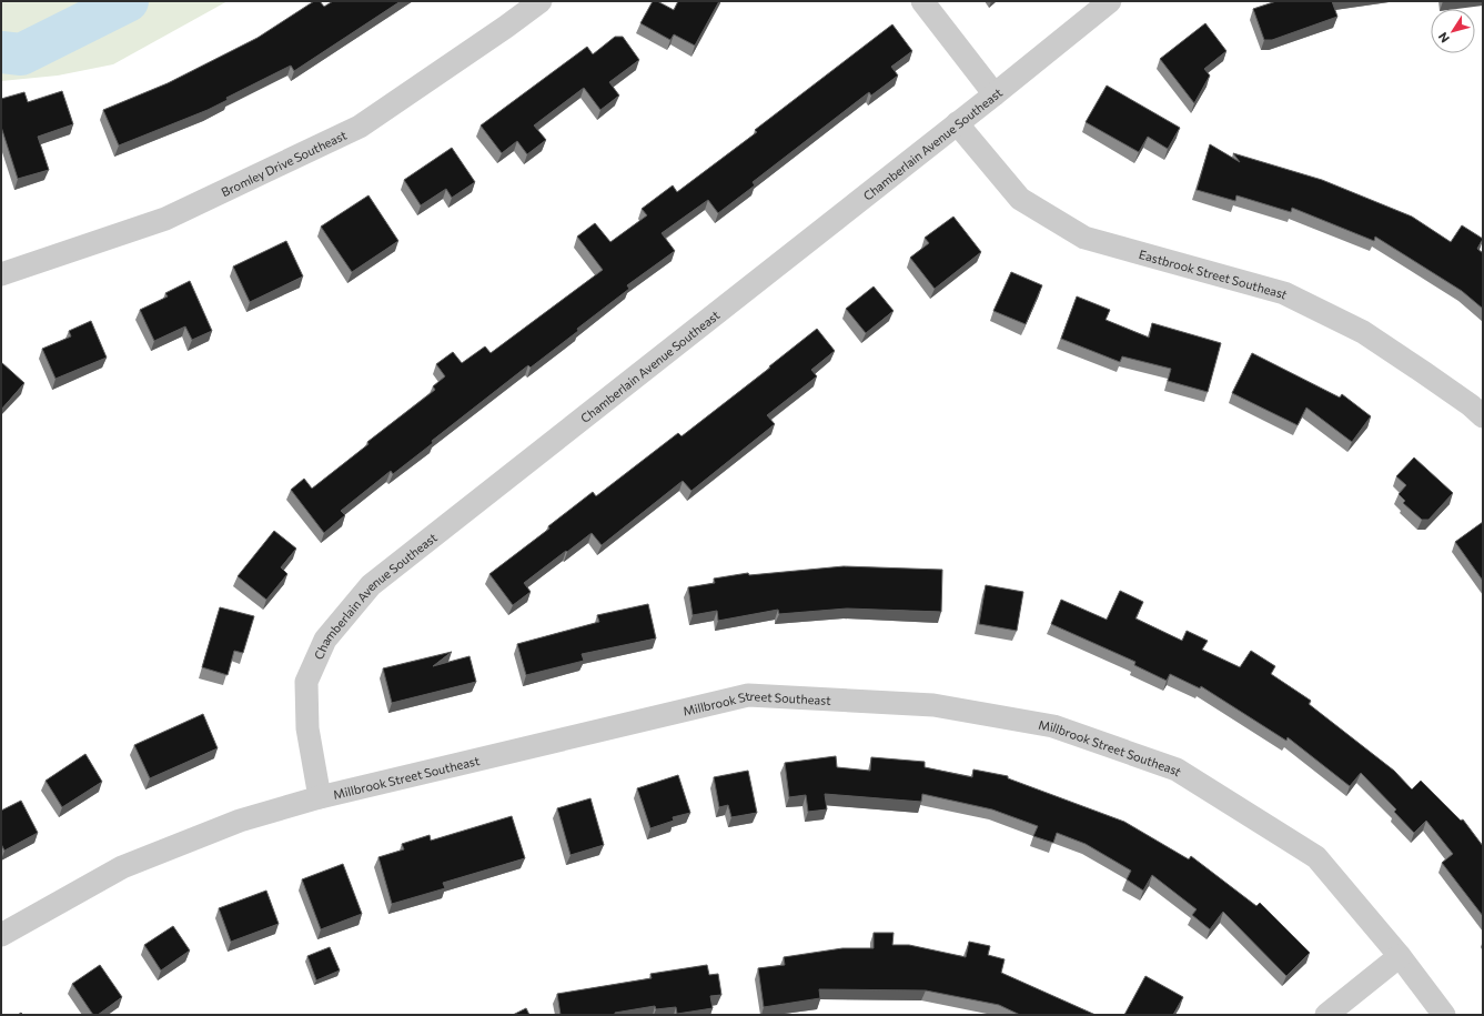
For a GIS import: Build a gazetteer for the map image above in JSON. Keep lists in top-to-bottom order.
{
  "streets": {
    "street": [
      "Chamberlain Avenue Southeast",
      "Bromley Drive Southeast",
      "Eastbrook Street Southeast",
      "Millbrook Street Southeast"
    ]
  },
  "crossings": [
    ["Chamberlain Avenue Southeast", "Eastbrook Street Southeast"],
    ["Chamberlain Avenue Southeast", "Millbrook Street Southeast"]
  ],
  "north": "bottom left"
}
